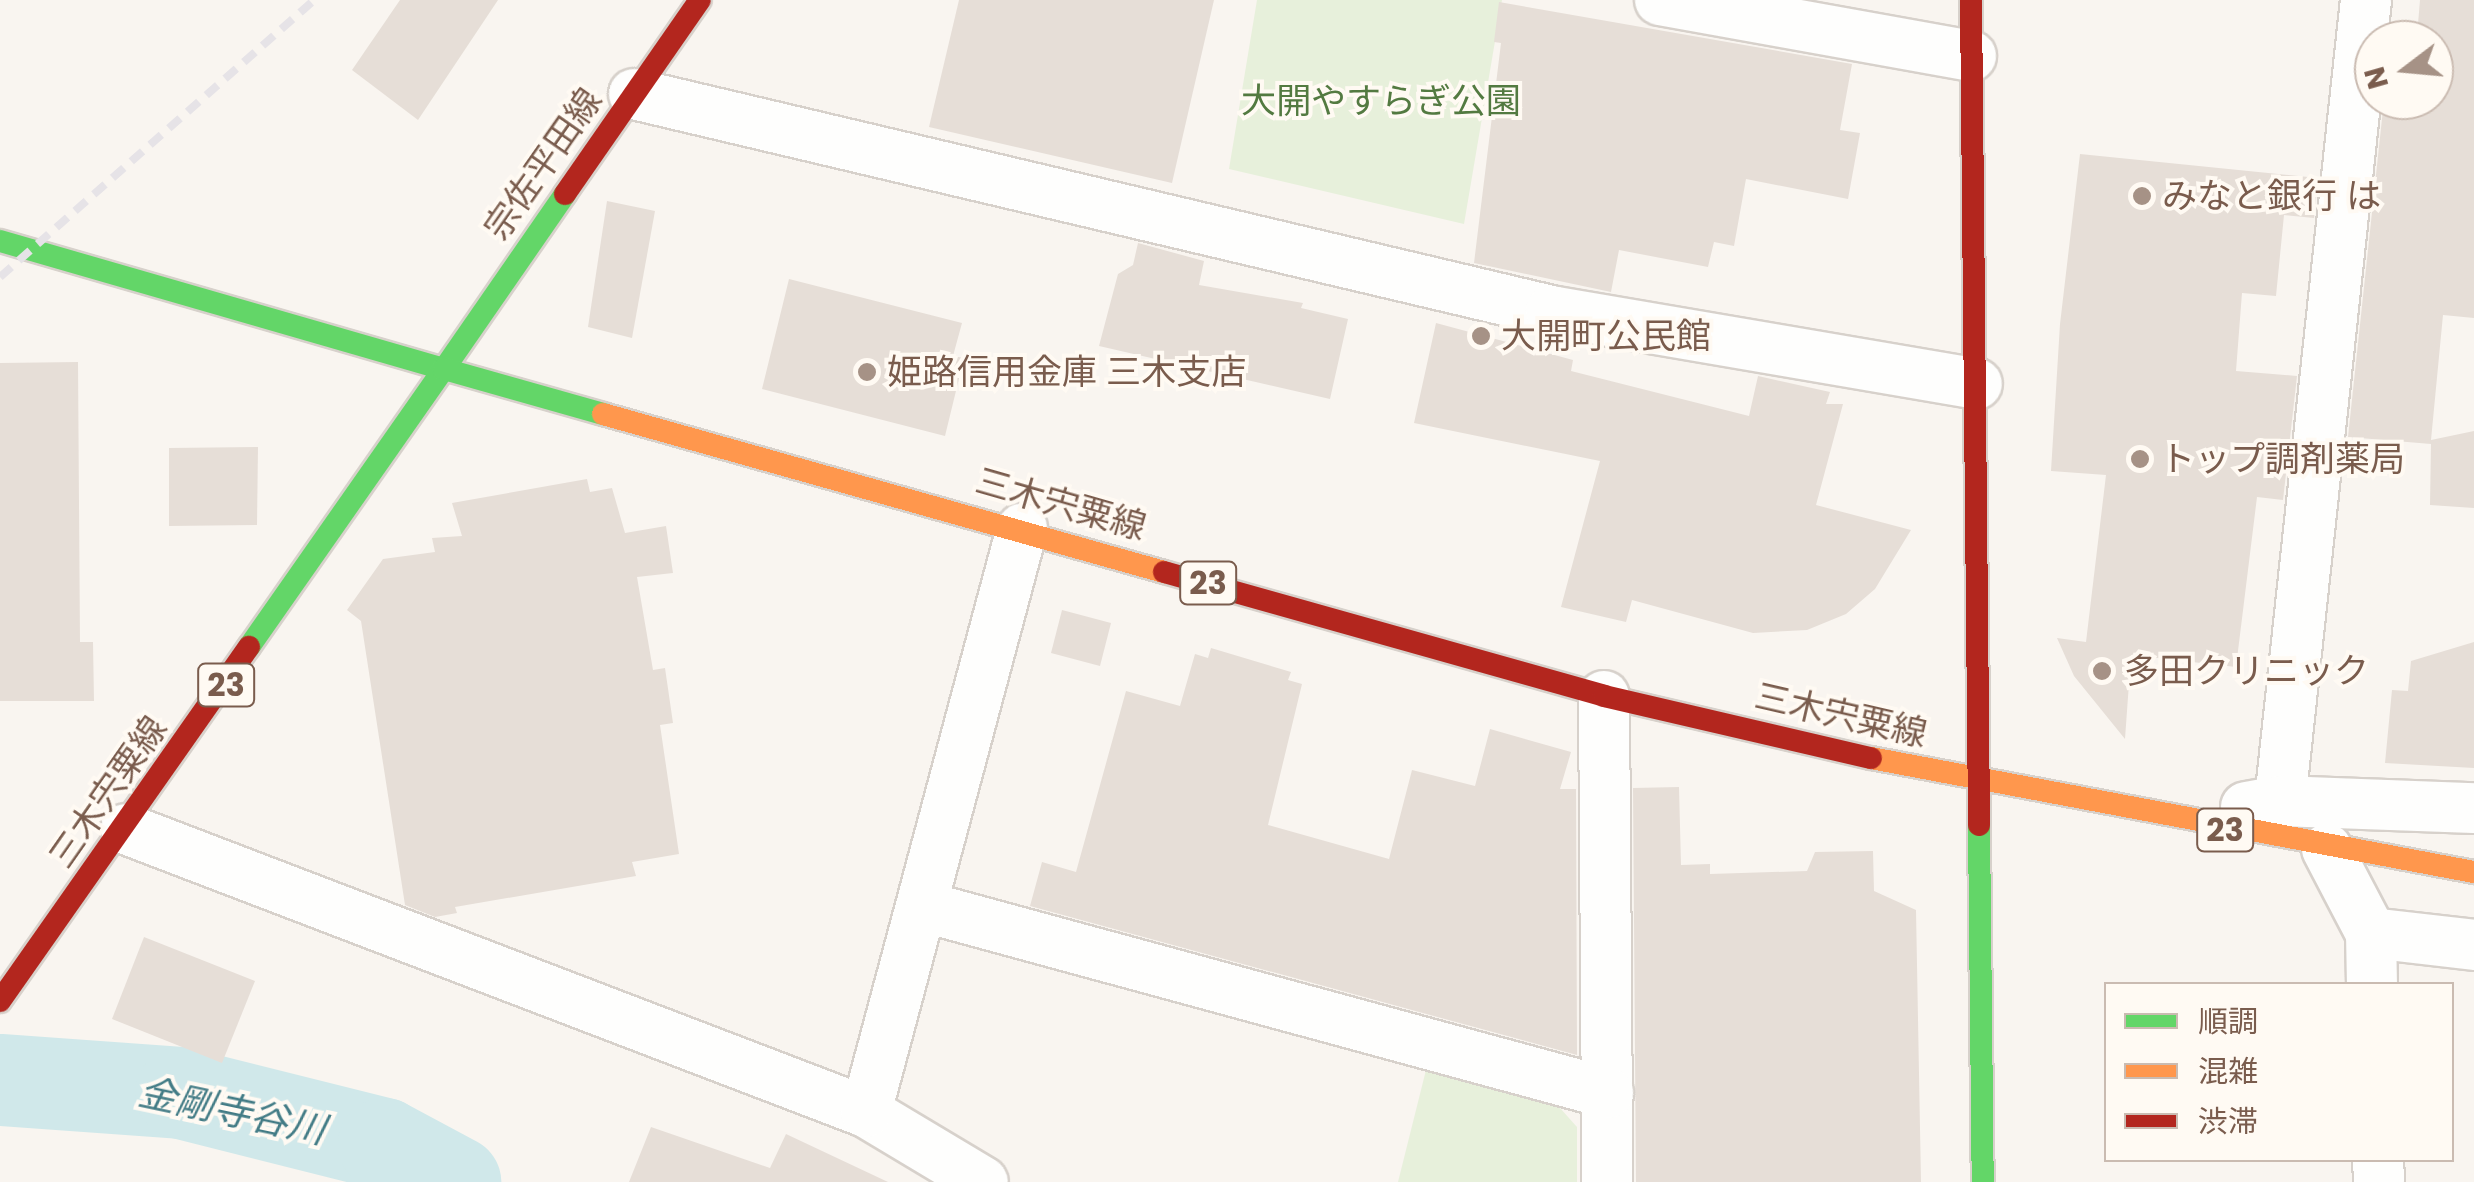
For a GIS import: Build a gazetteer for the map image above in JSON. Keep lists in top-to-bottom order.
{
  "streets": {
    "main road": ["宗佐平田線", "三木宍粟線", "23"]
  },
  "crossings": [
    ["宗佐平田線", "三木宍粟線"]
  ],
  "water": ["金剛寺谷川"],
  "parks": ["大開やすらぎ公園"],
  "places": [
    "みなと銀行 は",
    "大開町公民館",
    "姫路信用金庫 三木支店",
    "トップ調剤薬局",
    "多田クリニック"
  ],
  "legend": ["順調", "混雑", "渋滞"],
  "north": "left"
}
